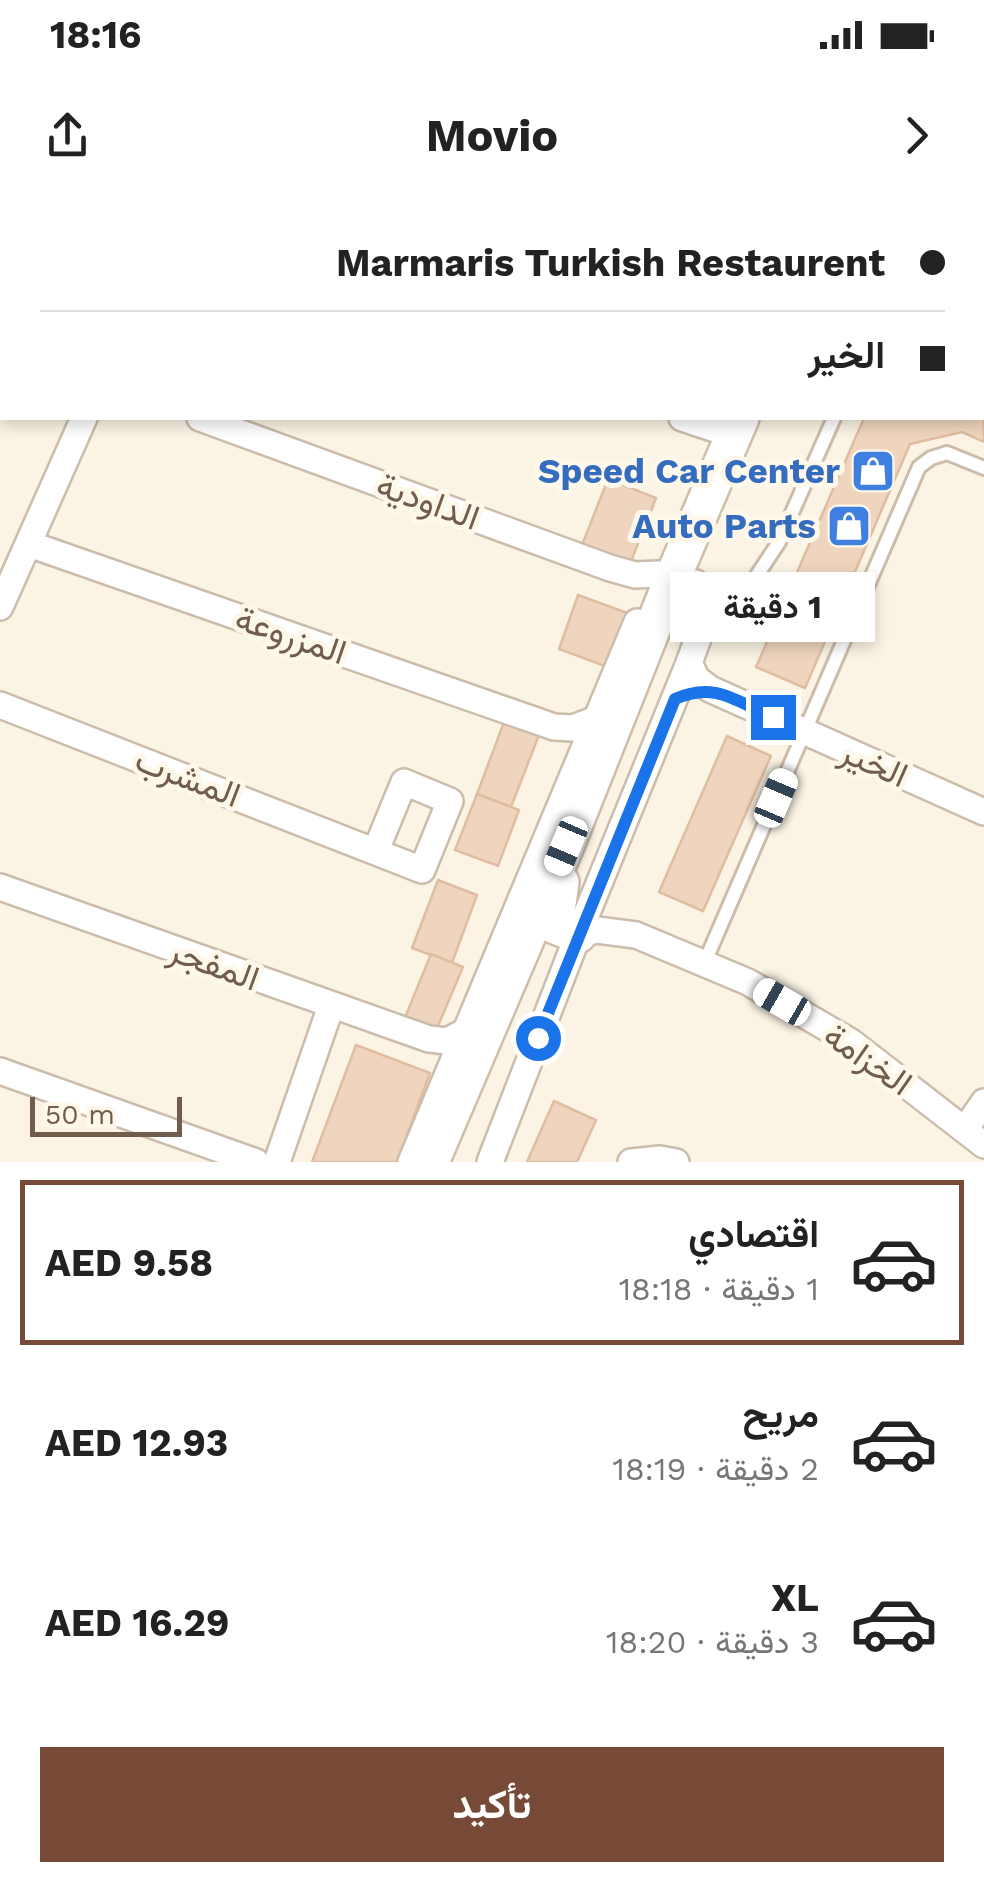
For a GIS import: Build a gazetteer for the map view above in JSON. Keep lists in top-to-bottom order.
{
  "streets": {
    "street": [
      "الداودية",
      "المزروعة",
      "الخير",
      "المشرب",
      "المفجر",
      "الخزامة"
    ]
  },
  "places": {
    "shop": ["Speed Car Center", "Auto Parts"]
  },
  "scale_bar": "50 m",
  "page": {
    "status": "18:16",
    "header": "Movio",
    "banner": ["Marmaris Turkish Restaurent", "الخير"],
    "bubble": "1 دقيقة",
    "scale": "50 m",
    "list": [
      {
        "name": "اقتصادي",
        "note": "1 دقيقة · 18:18",
        "value": "AED 9.58"
      },
      {
        "name": "مريح",
        "note": "2 دقيقة · 18:19",
        "value": "AED 12.93"
      },
      {
        "name": "XL",
        "note": "3 دقيقة · 18:20",
        "value": "AED 16.29"
      }
    ],
    "buttons": "تأكيد"
  }
}
